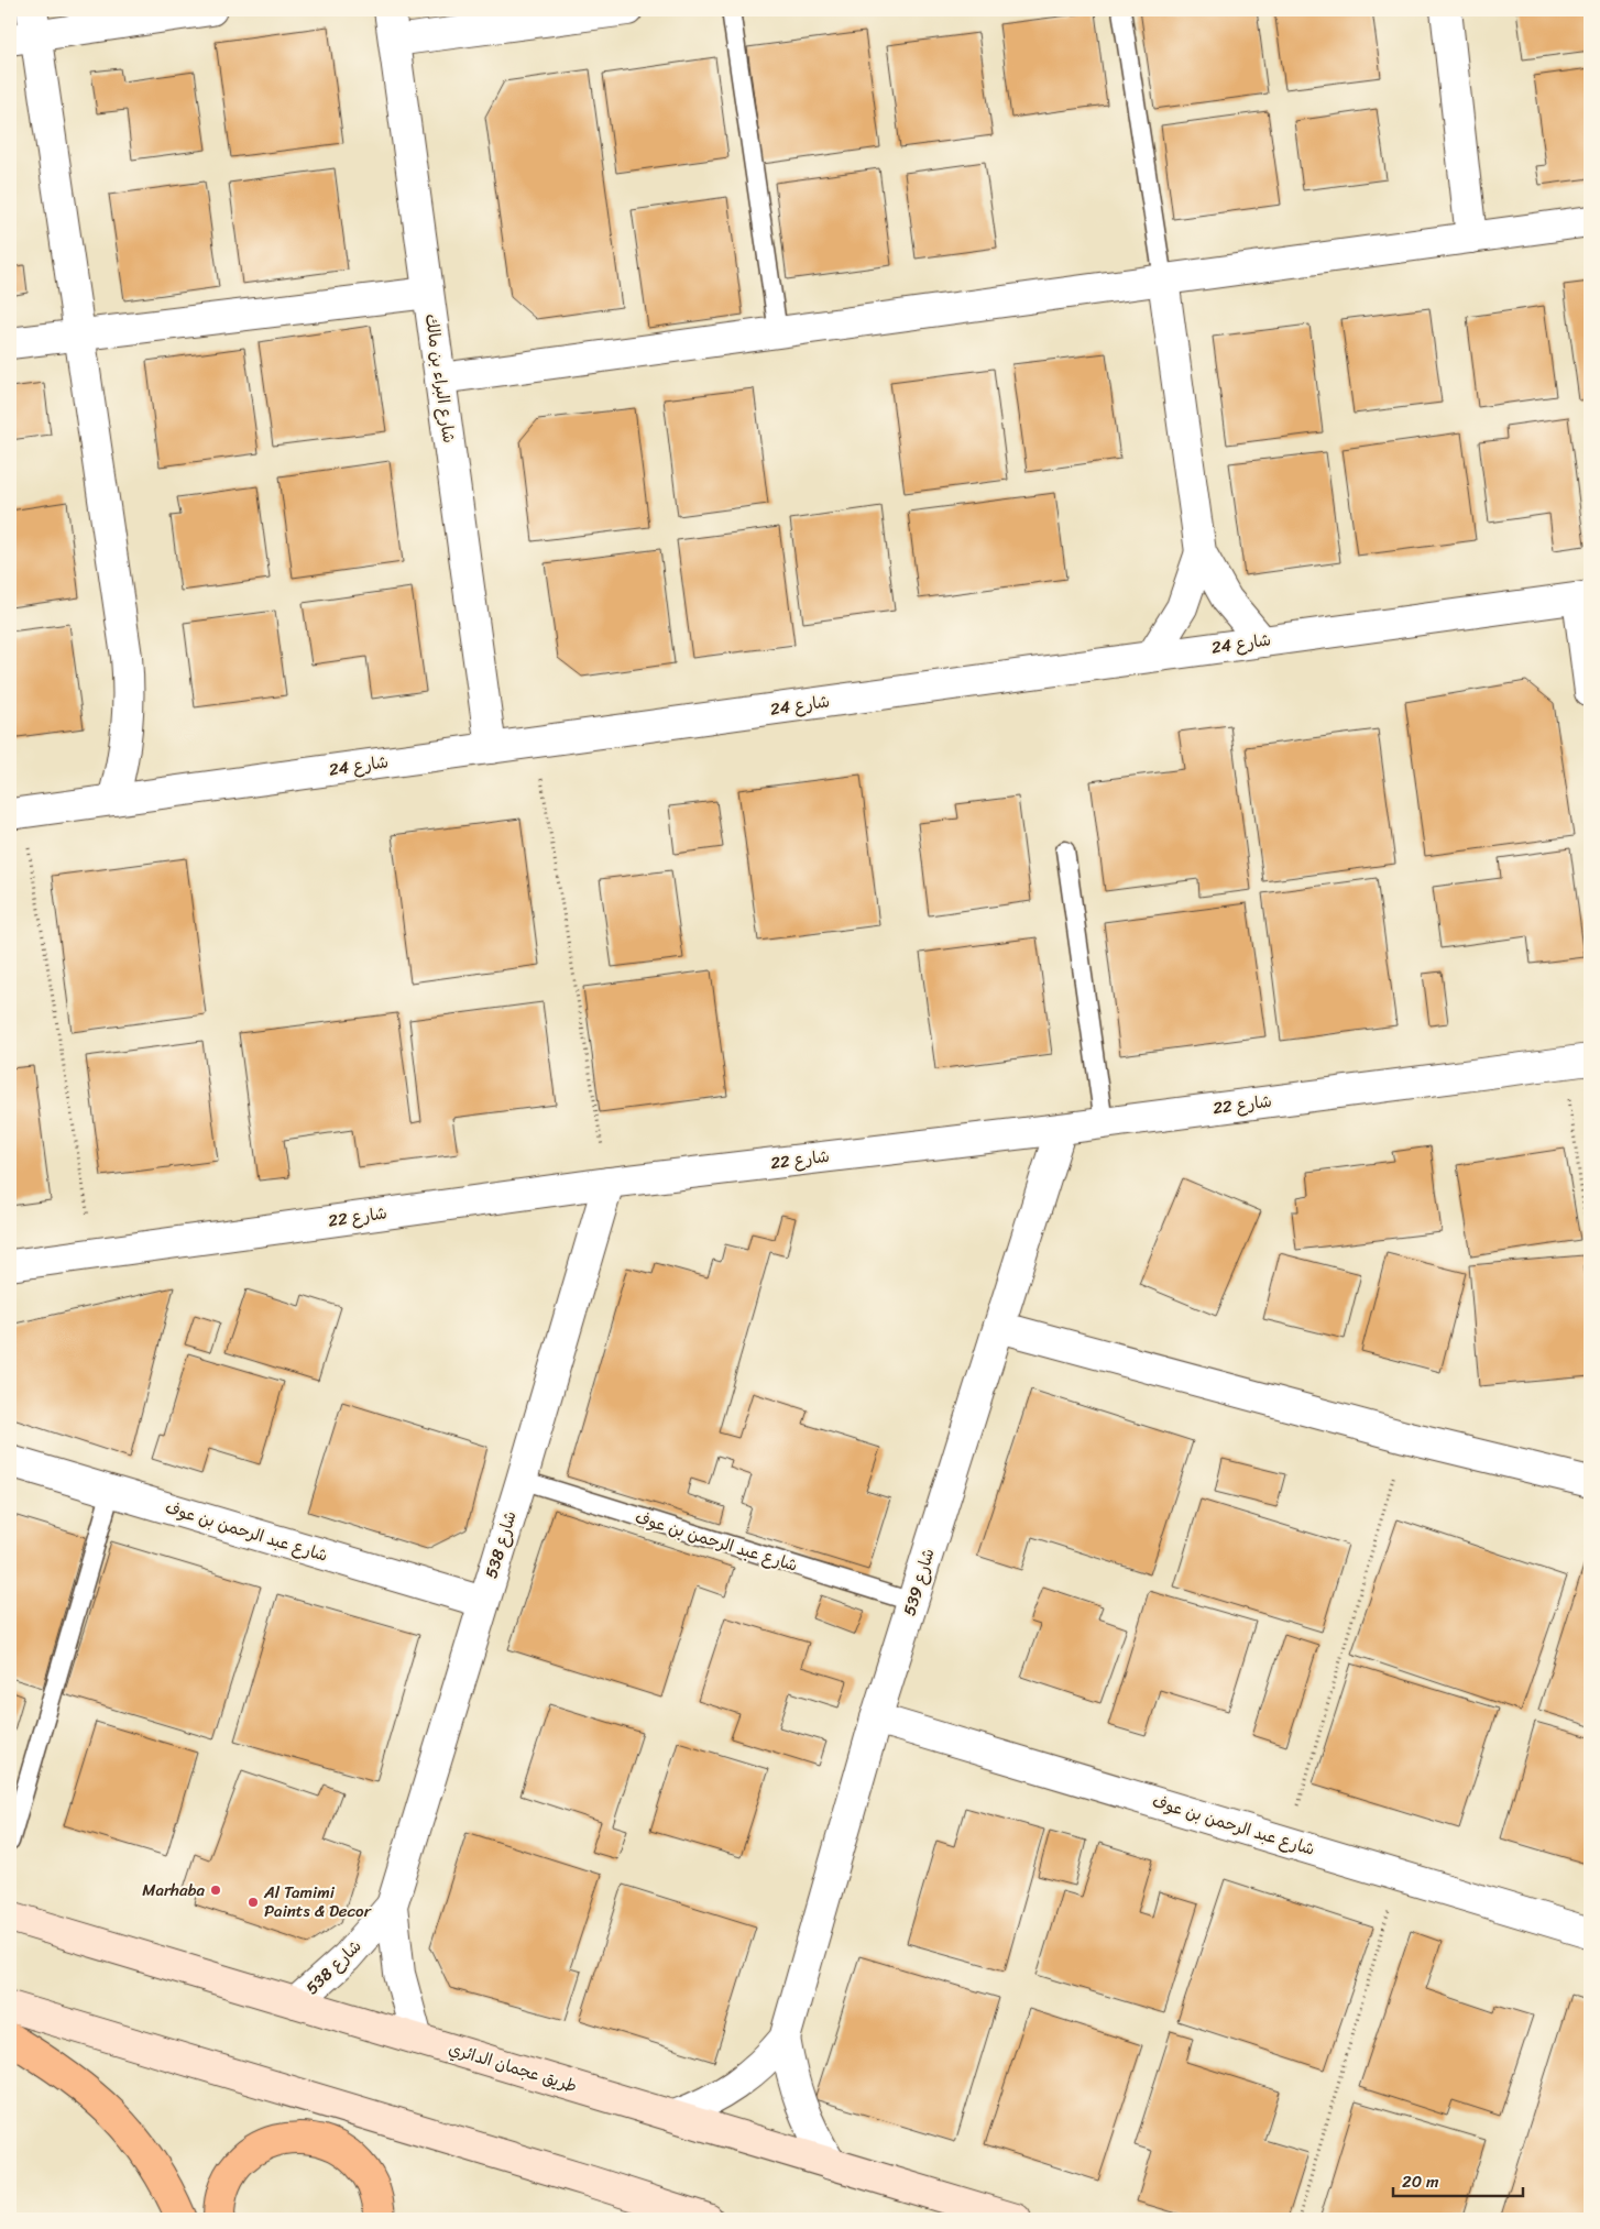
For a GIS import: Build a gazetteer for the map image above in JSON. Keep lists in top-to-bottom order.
{
  "streets": {
    "main road": ["طريق عجمان الدائري"],
    "street": [
      "شارع البراء بن مالك",
      "شارع 24",
      "شارع 22",
      "شارع عبد الرحمن بن عوف",
      "شارع 538",
      "شارع 539"
    ]
  },
  "crossings": [
    ["شارع البراء بن مالك", "شارع 24"],
    ["شارع 22", "شارع 538"],
    ["شارع 22", "شارع 539"],
    ["شارع عبد الرحمن بن عوف", "شارع 538"],
    ["شارع عبد الرحمن بن عوف", "شارع 539"],
    ["شارع 538", "طريق عجمان الدائري"],
    ["شارع 539", "طريق عجمان الدائري"]
  ],
  "places": ["Marhaba", "Al Tamimi Paints & Decor"],
  "scale_bar": "20 m"
}
